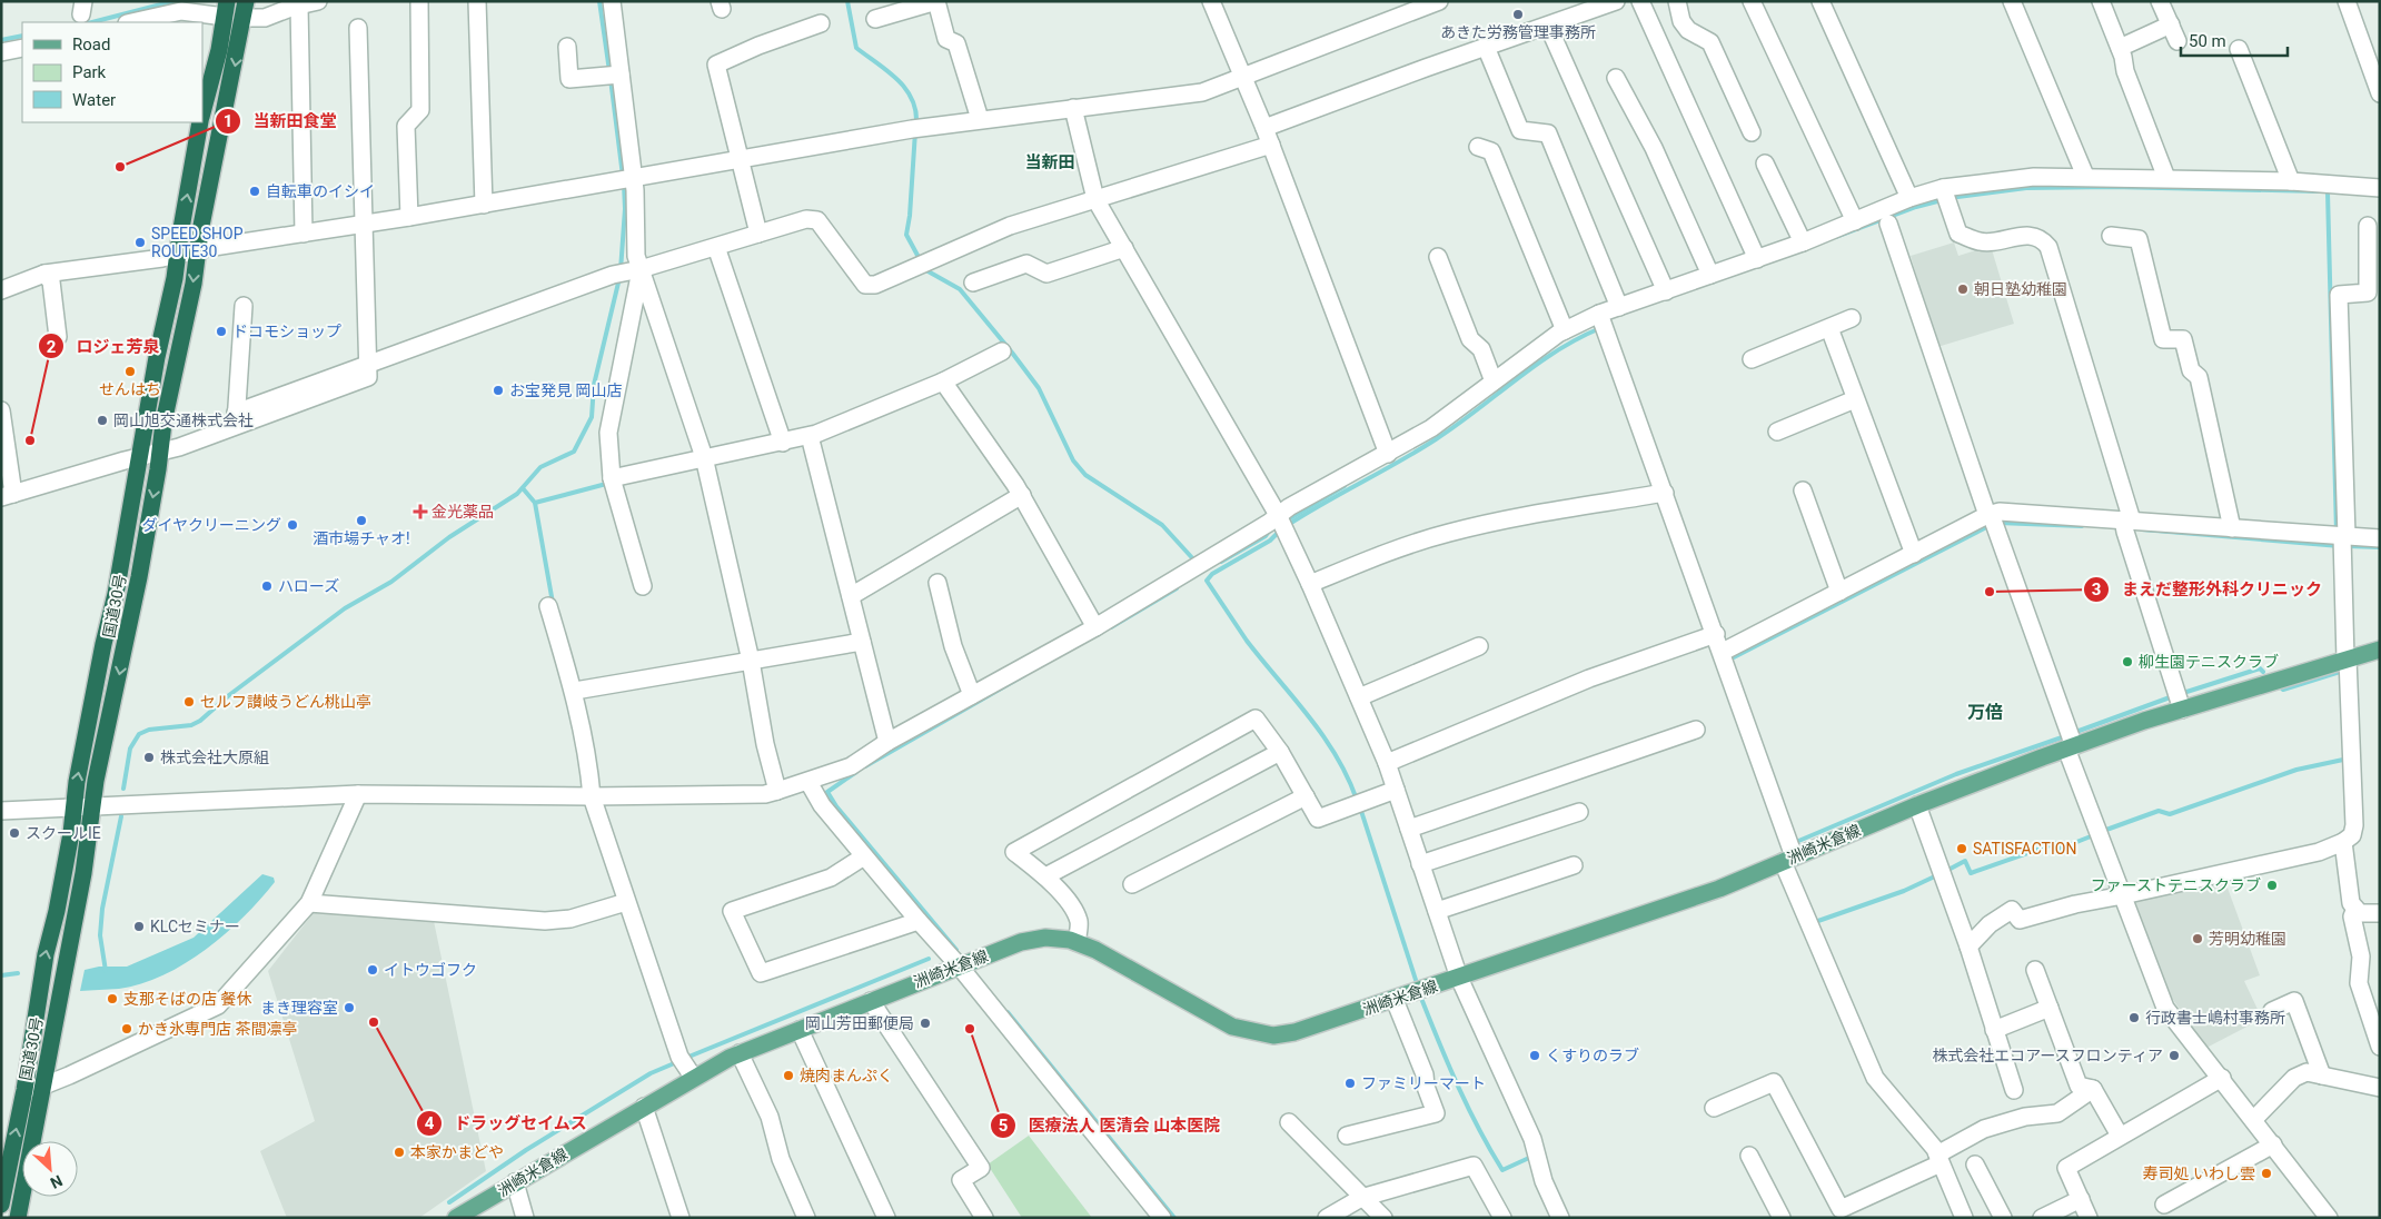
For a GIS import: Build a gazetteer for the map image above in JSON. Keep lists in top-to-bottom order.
{
  "streets": {
    "highway": ["国道30号"],
    "main road": ["洲崎米倉線"]
  },
  "districts": ["当新田", "万倍"],
  "places": {
    "other": [
      "あきた労務管理事務所",
      "当新田食堂",
      "自転車のイシイ",
      "SPEED SHOP ROUTE30",
      "朝日塾幼稚園",
      "ドコモショップ",
      "せんはち",
      "お宝発見 岡山店",
      "岡山旭交通株式会社",
      "ロジェ芳泉",
      "酒市場チャオ!",
      "ダイヤクリーニング",
      "ハローズ",
      "まえだ整形外科クリニック",
      "柳生園テニスクラブ",
      "セルフ讃岐うどん桃山亭",
      "株式会社大原組",
      "スクールIE",
      "SATISFACTION",
      "ファーストテニスクラブ",
      "KLCセミナー",
      "芳明幼稚園",
      "イトウゴフク",
      "支那そばの店 餐休",
      "まき理容室",
      "行政書士嶋村事務所",
      "ドラッグセイムス",
      "岡山芳田郵便局",
      "かき氷専門店 茶間凛亭",
      "医療法人 医清会 山本医院",
      "くすりのラブ",
      "株式会社エコアースフロンティア",
      "焼肉まんぷく",
      "ファミリーマート",
      "本家かまどや",
      "寿司処 いわし雲"
    ],
    "health": ["金光薬品"]
  },
  "legend": ["Road", "Park", "Water"],
  "scale_bar": "50 m",
  "north": "bottom right"
}
